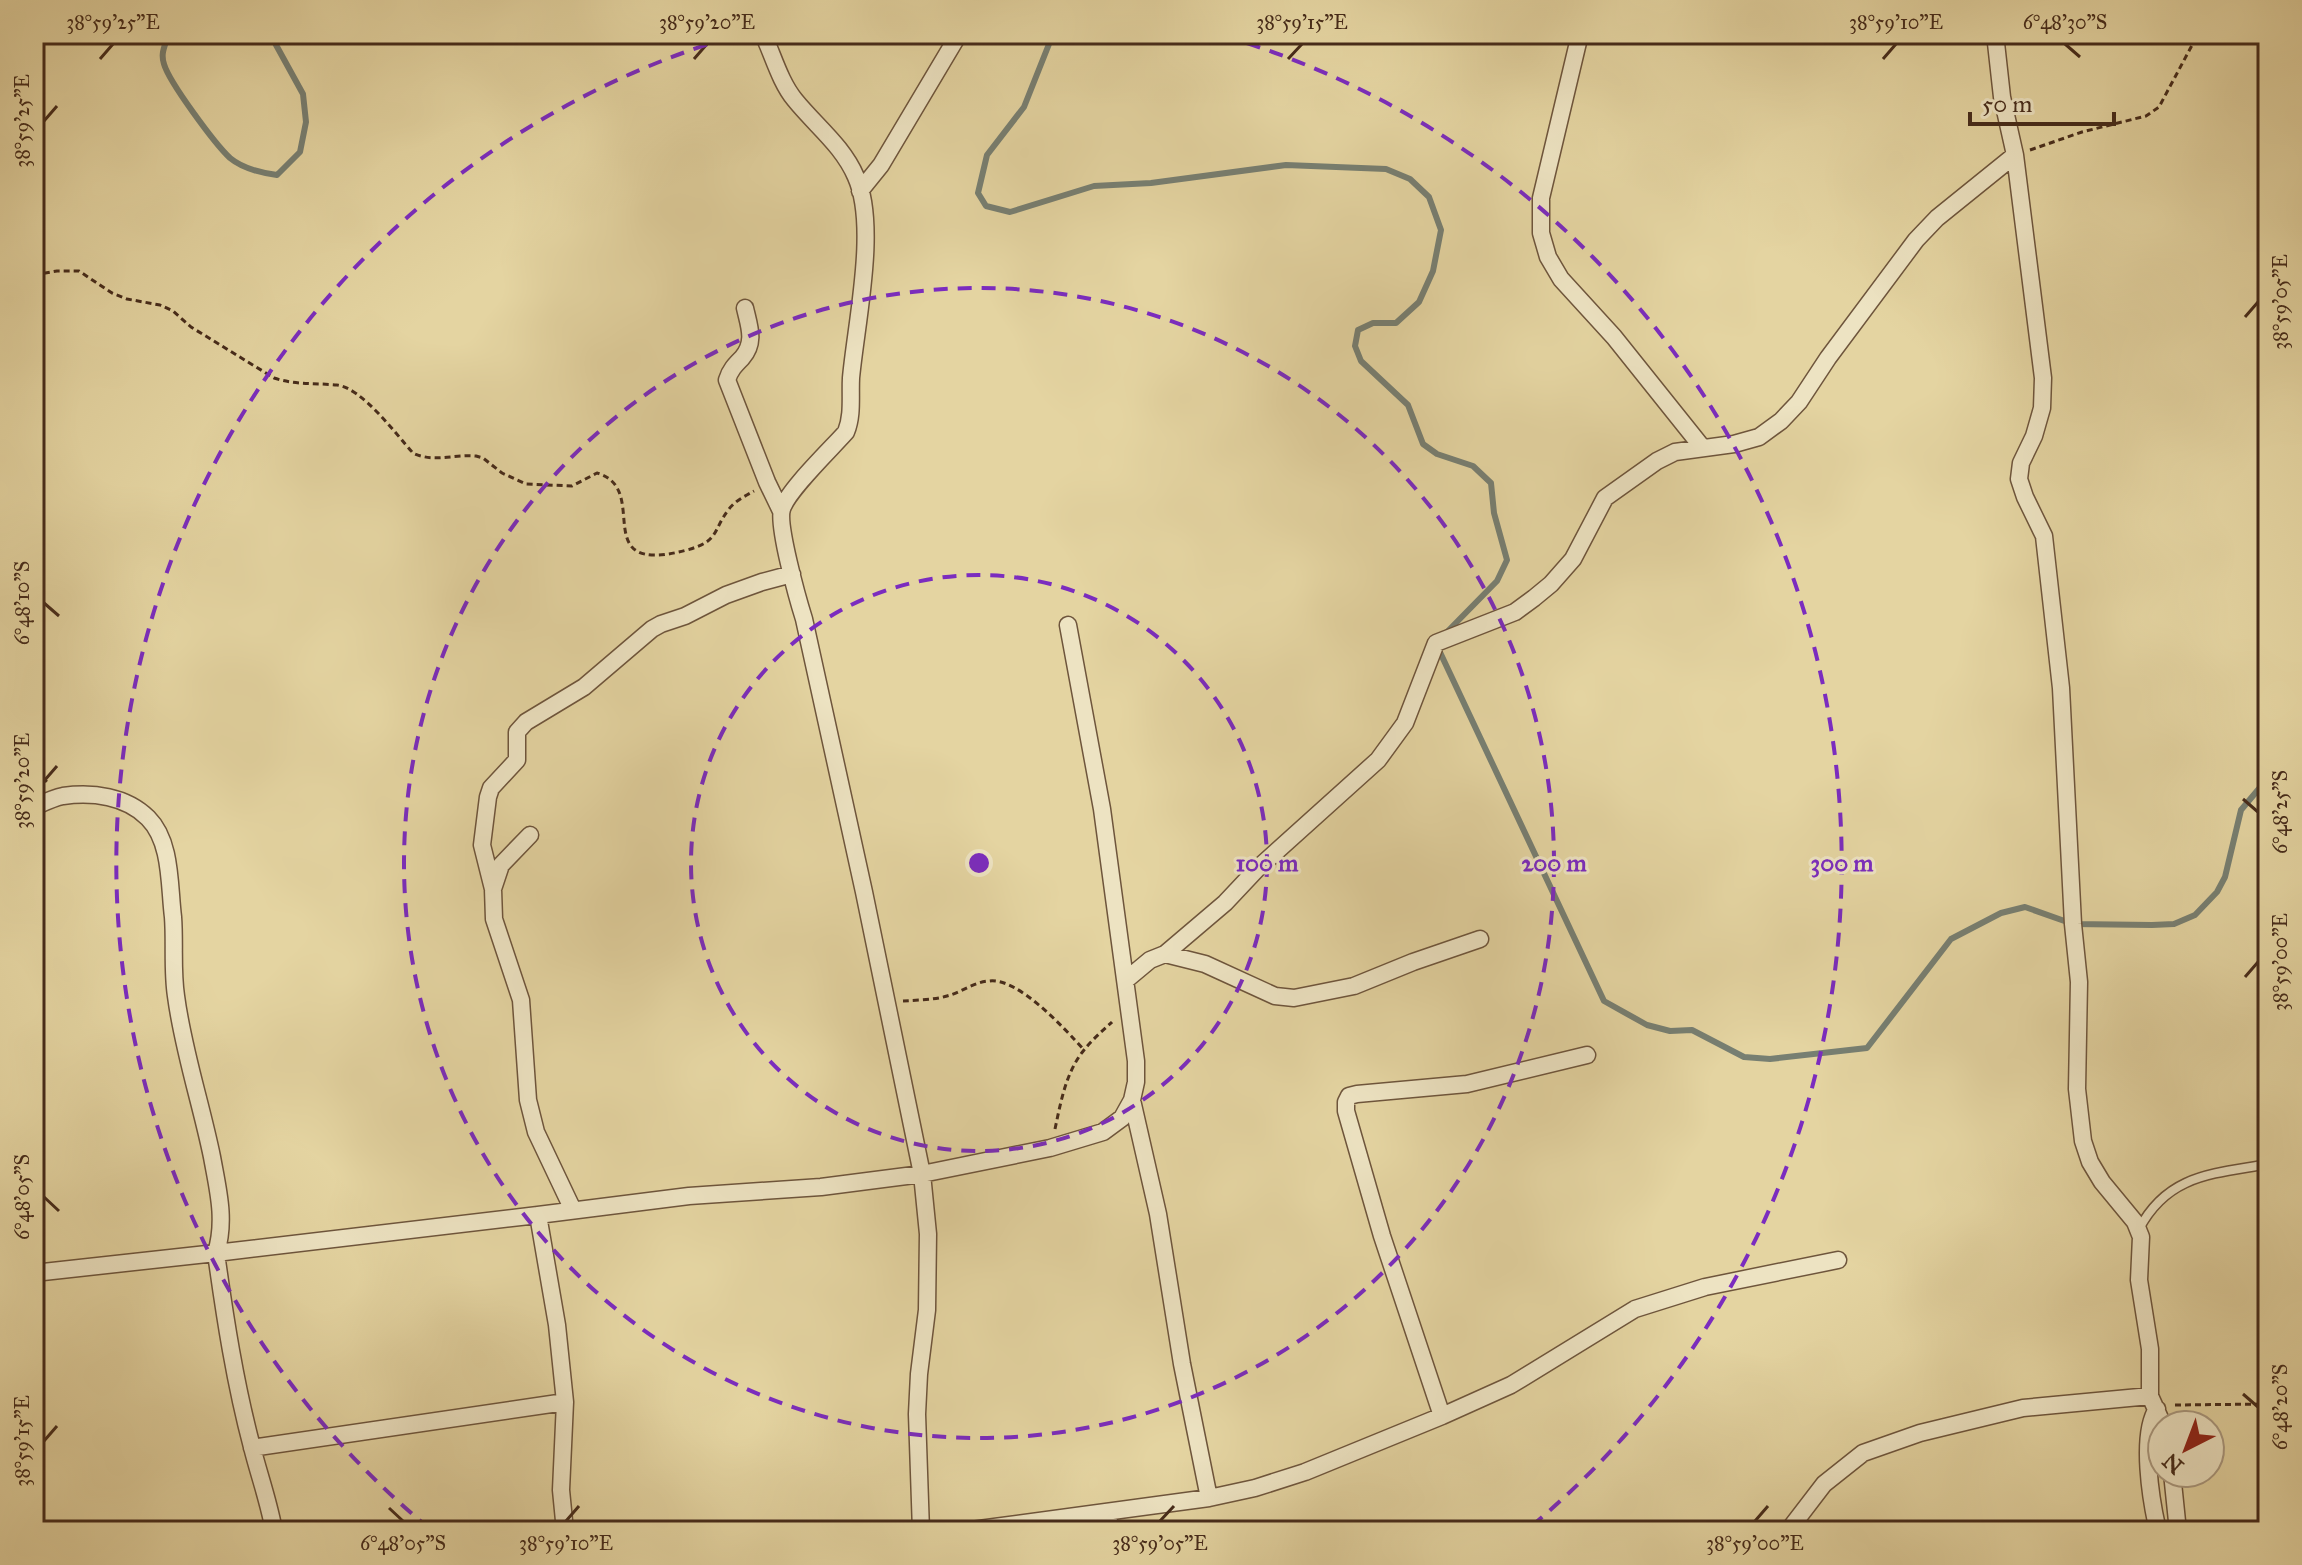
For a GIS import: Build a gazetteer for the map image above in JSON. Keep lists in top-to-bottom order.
{
  "scale_bar": "50 m",
  "north": "bottom left",
  "coordinates": [
    "38°59'25\"E",
    "38°59'20\"E",
    "38°59'15\"E",
    "38°59'10\"E",
    "6°48'30\"S",
    "38°59'05\"E",
    "6°48'10\"S",
    "6°48'25\"S",
    "38°59'00\"E",
    "6°48'05\"S",
    "6°48'20\"S"
  ],
  "rings": ["100 m", "200 m", "300 m"]
}
